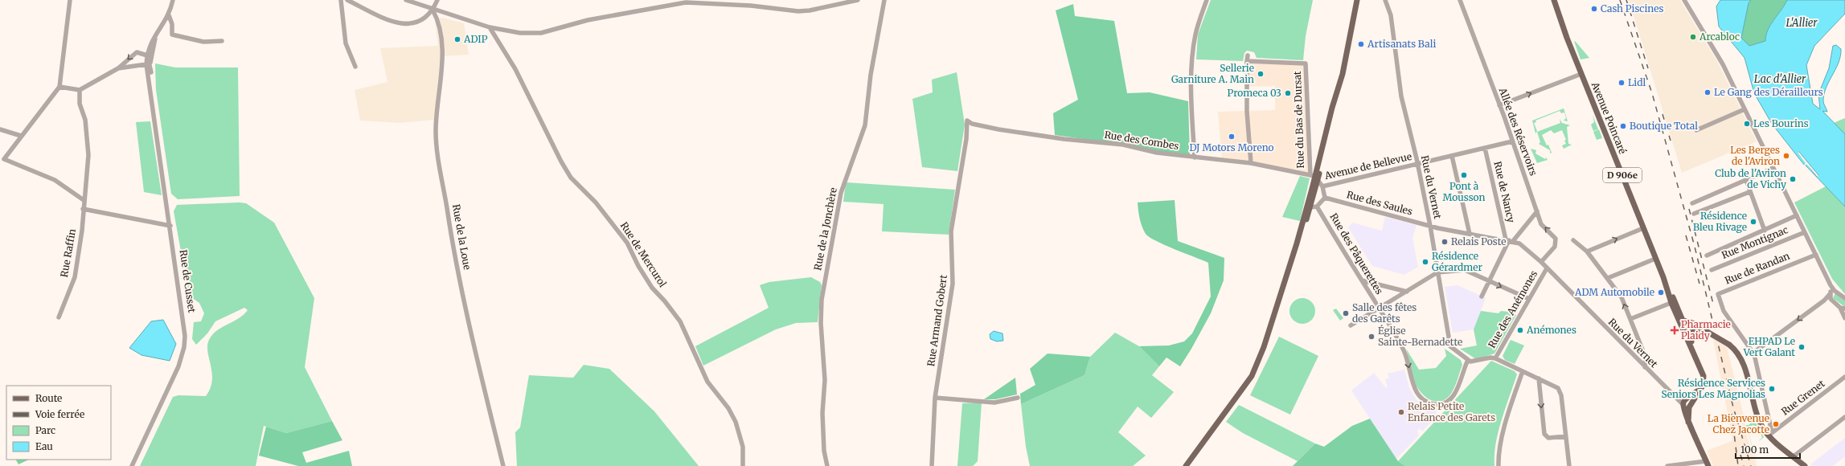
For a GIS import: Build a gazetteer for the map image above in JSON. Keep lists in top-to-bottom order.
{
  "streets": {
    "main road": ["Avenue Poincaré", "D 906e"],
    "street": [
      "Rue du Bas de Dursat",
      "Allée des Réservoirs",
      "Rue des Combes",
      "Avenue de Bellevue",
      "Rue du Vernet",
      "Rue de Nancy",
      "Rue des Saules",
      "Rue de la Jonchère",
      "Rue de la Loue",
      "Rue Montignac",
      "Rue Raffin",
      "Rue des Pâquerettes",
      "Rue de Mercurol",
      "Rue de Randan",
      "Rue de Cusset",
      "Rue des Anémones",
      "Rue Armand Gobert",
      "Rue Grenet"
    ]
  },
  "crossings": [
    ["Avenue Poincaré", "D 906e"],
    ["Rue du Bas de Dursat", "Rue des Combes"],
    ["Rue du Bas de Dursat", "Avenue de Bellevue"],
    ["Rue du Bas de Dursat", "Rue des Saules"],
    ["Allée des Réservoirs", "Avenue de Bellevue"],
    ["Allée des Réservoirs", "Rue du Vernet"],
    ["Rue des Combes", "Avenue de Bellevue"],
    ["Rue des Combes", "Rue Armand Gobert"],
    ["Avenue de Bellevue", "Rue du Vernet"],
    ["Avenue de Bellevue", "Rue de Nancy"],
    ["Rue du Vernet", "Rue de Nancy"],
    ["Rue du Vernet", "Rue des Saules"],
    ["Rue du Vernet", "Rue des Anémones"]
  ],
  "water": ["L'Allier", "Lac d'Allier"],
  "places": {
    "other": [
      "Cash Piscines",
      "Arcabloc",
      "ADIP",
      "Artisanats Bali",
      "Sellerie Garniture A. Main",
      "Lidl",
      "Le Gang des Dérailleurs",
      "Promeca 03",
      "Les Bourins",
      "Boutique Total",
      "DJ Motors Moreno",
      "Les Berges de l'Aviron",
      "Pont à Mousson",
      "Club de l'Aviron de Vichy",
      "Résidence Bleu Rivage",
      "Relais Poste",
      "Résidence Gérardmer",
      "ADM Automobile",
      "Salle des fêtes des Garêts",
      "Anémones",
      "Église Sainte-Bernadette",
      "EHPAD Le Vert Galant",
      "Résidence Services Seniors Les Magnolias",
      "Relais Petite Enfance des Garets",
      "La Bienvenue Chez Jacotte"
    ],
    "health": ["Pharmacie Plaidy"]
  },
  "legend": [
    "Route",
    "Voie ferrée",
    "Parc",
    "Eau"
  ],
  "scale_bar": "100 m"
}
